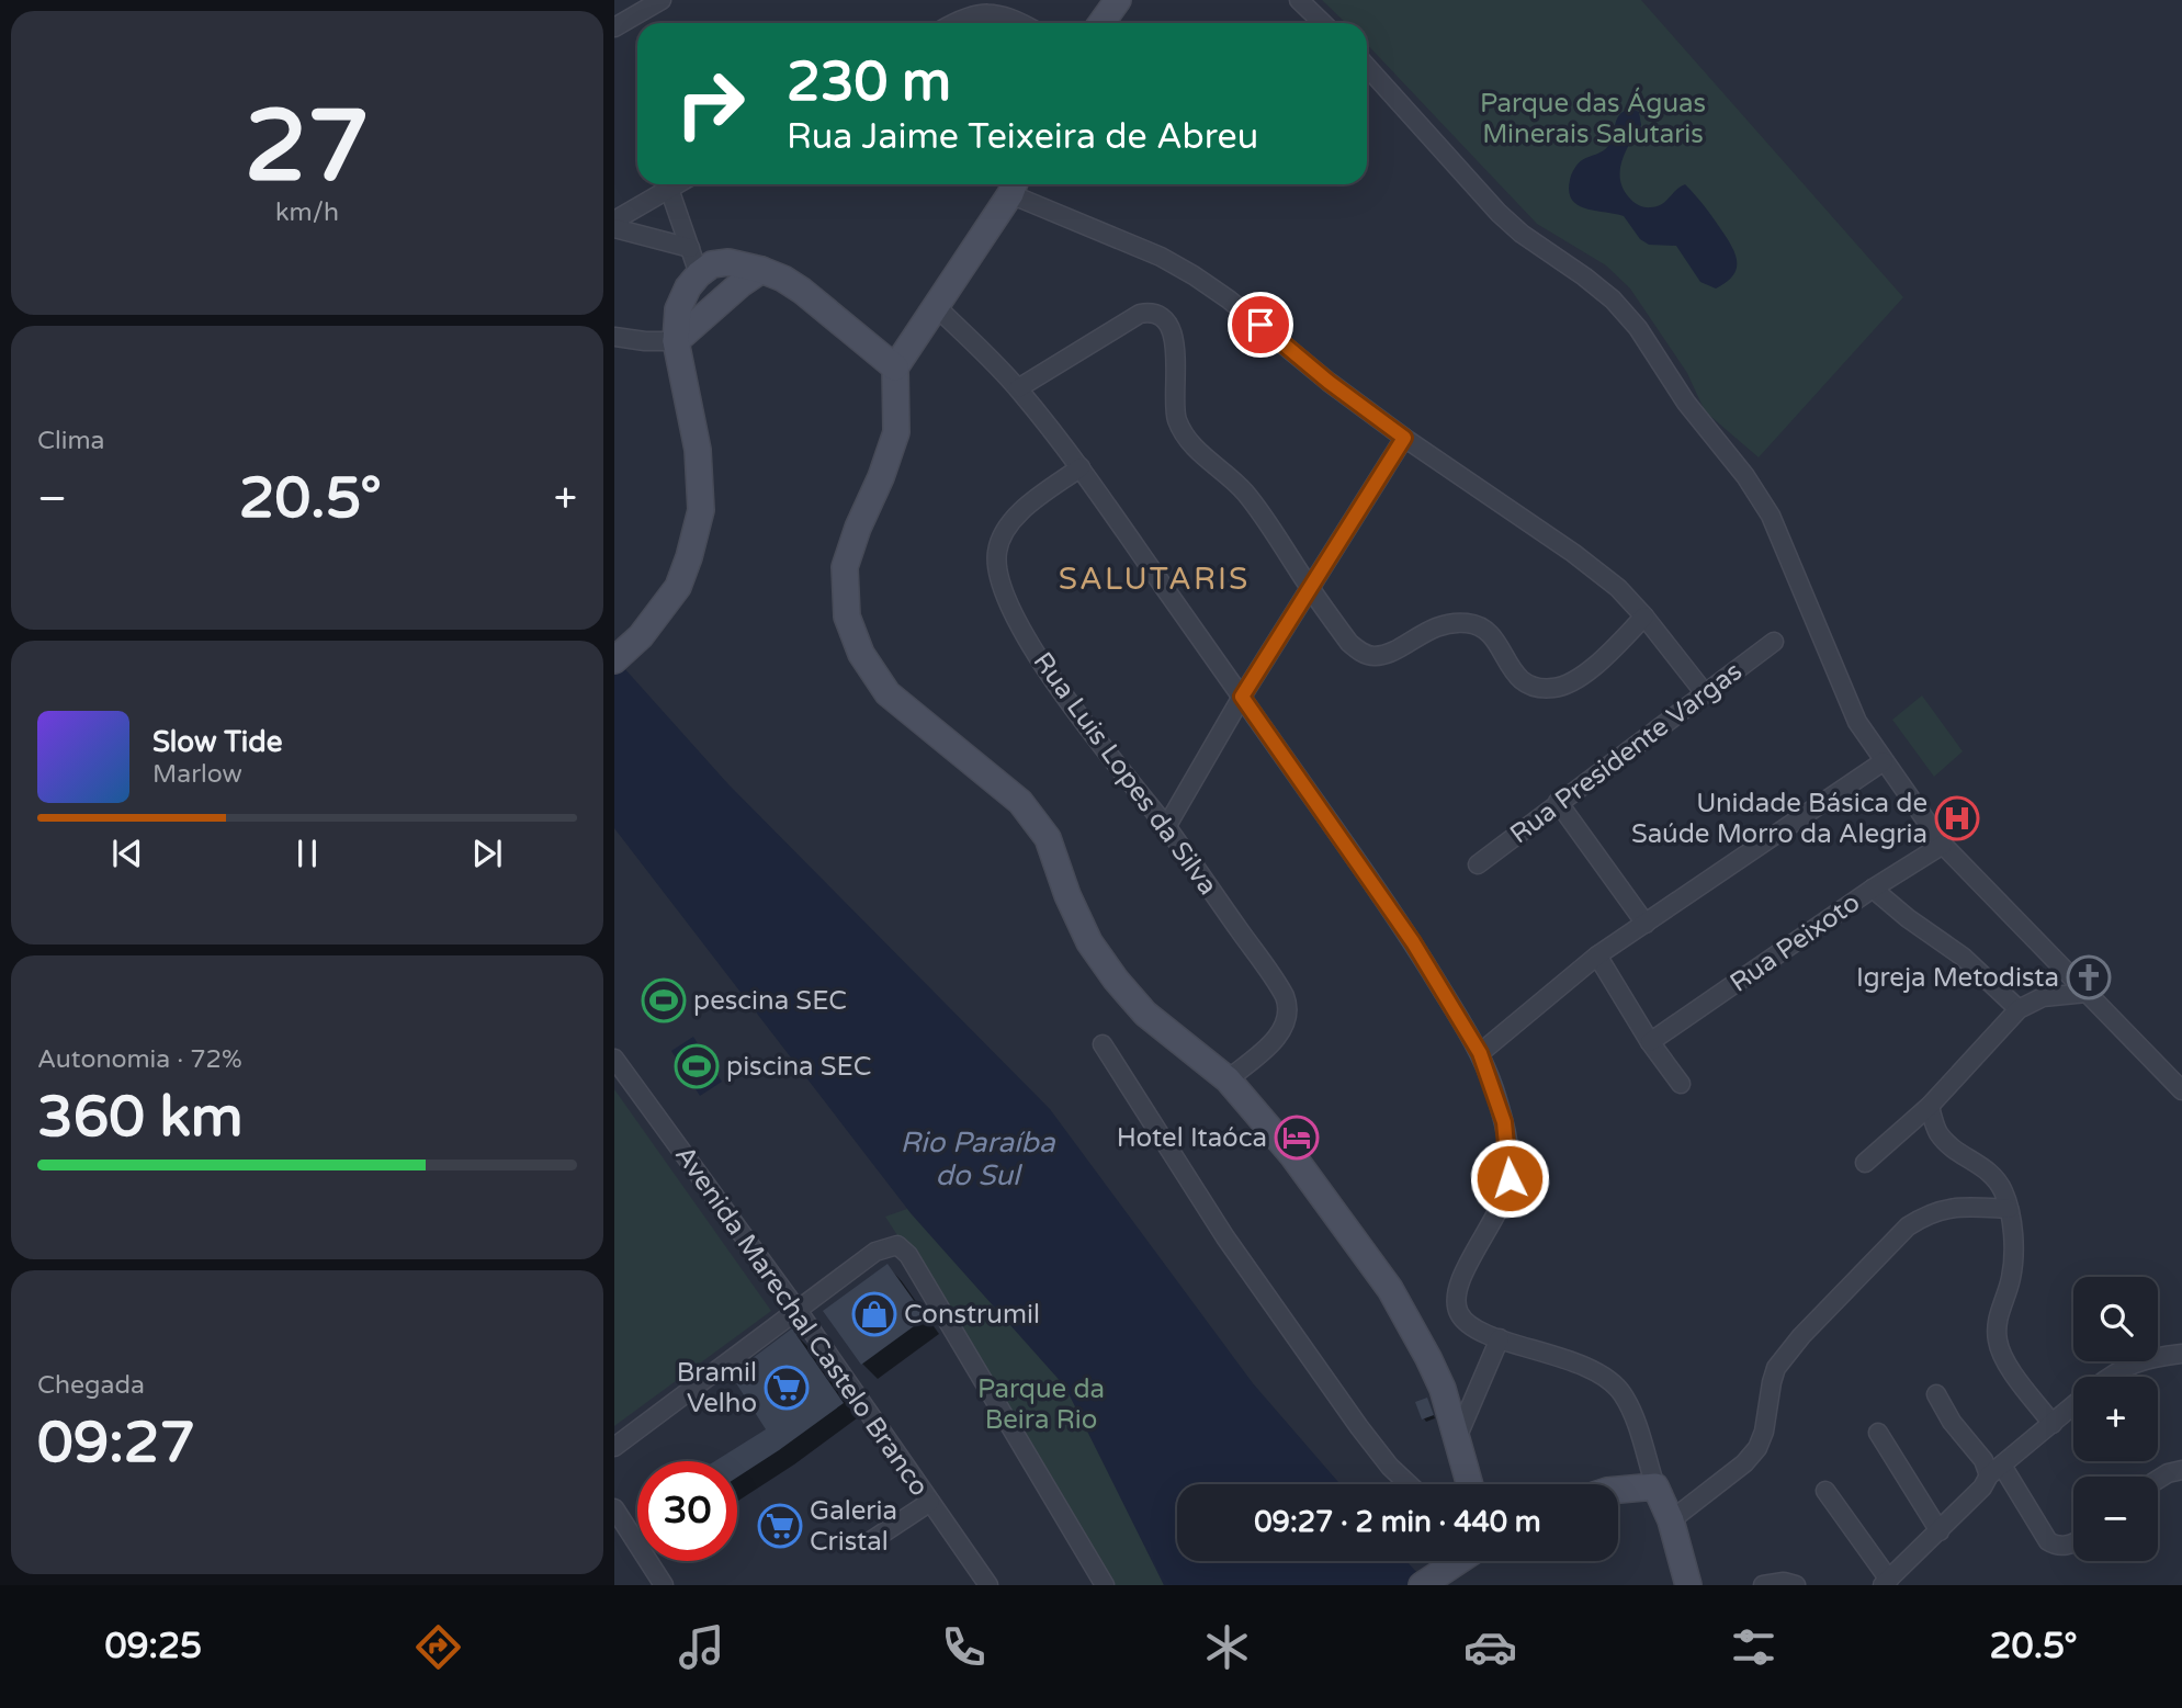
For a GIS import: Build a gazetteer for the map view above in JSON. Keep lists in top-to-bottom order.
{
  "streets": {
    "street": [
      "Rua Presidente Vargas",
      "Rua Luis Lopes da Silva",
      "Rua Peixoto",
      "Avenida Marechal Castelo Branco"
    ]
  },
  "districts": ["SALUTARIS"],
  "water": ["Rio Paraíba do Sul"],
  "parks": ["Parque das Águas Minerais Salutaris", "Parque da Beira Rio"],
  "places": {
    "hospital": ["Unidade Básica de Saúde Morro da Alegria"],
    "church": ["Igreja Metodista"],
    "sports": ["pescina SEC", "piscina SEC"],
    "hotel": ["Hotel Itaóca"],
    "shop": ["Construmil"],
    "supermarket": ["Bramil Velho", "Galeria Cristal"]
  },
  "page": {
    "tile": [
      ["27", "km/h"],
      "Clima",
      ["Autonomia · 72%", "360 km"],
      ["Chegada", "09:27"]
    ],
    "turn": ["230 m", "Rua Jaime Teixeira de Abreu"],
    "heat": ["−", "20.5°", "+"],
    "song": ["Slow Tide", "Marlow"],
    "map_buttons": ["+", "−"],
    "limit": "30",
    "trip": "09:27 · 2 min · 440 m",
    "tabs": ["09:25", "20.5°"]
  }
}
